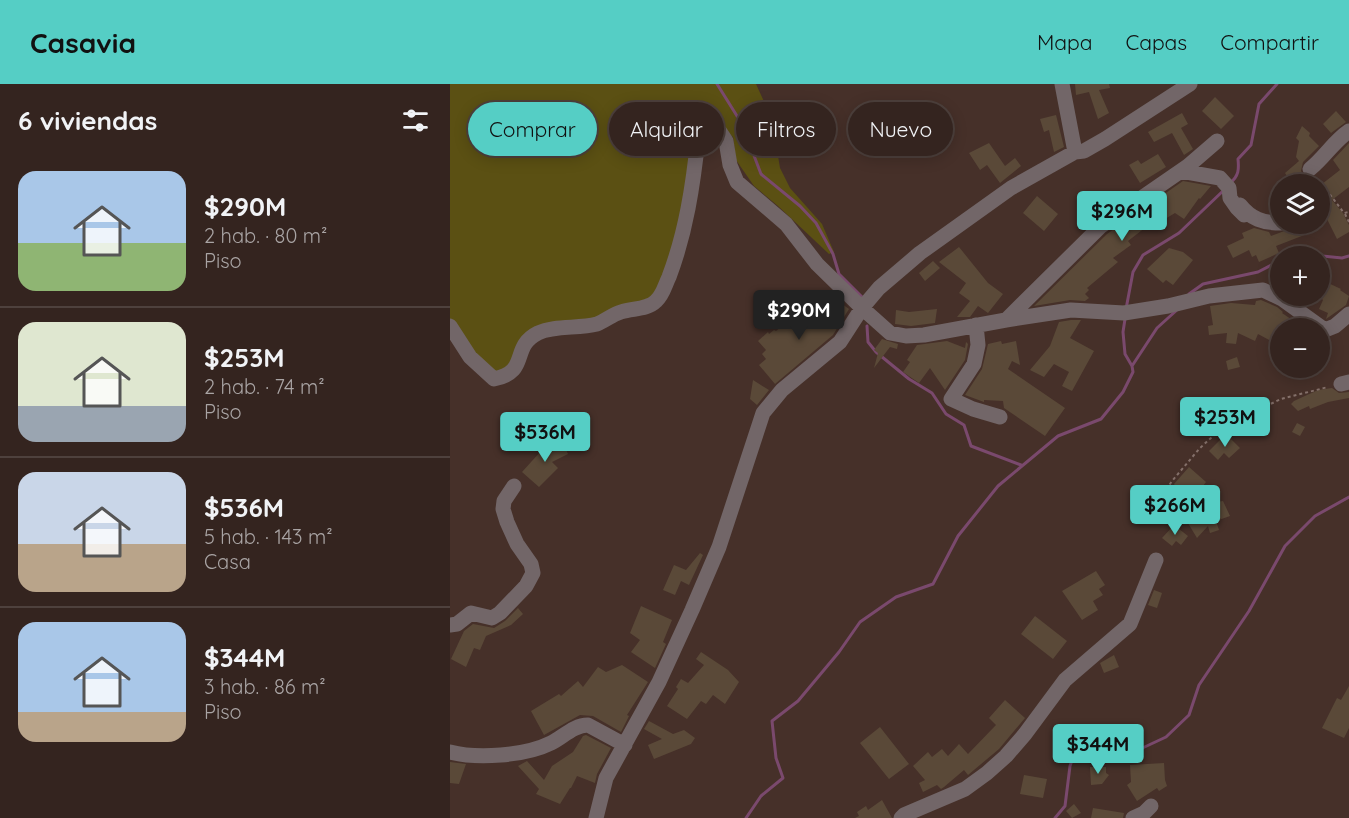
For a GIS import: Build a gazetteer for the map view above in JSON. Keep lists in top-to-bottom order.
{
  "page": {
    "header": "Casavia",
    "nav": ["Mapa", "Capas", "Compartir"],
    "heading": "6 viviendas",
    "chip": [
      "Comprar",
      "Alquilar",
      "Filtros",
      "Nuevo"
    ],
    "list": [
      {
        "name": "$290M",
        "note": "2 hab. · 80 m² · Piso"
      },
      {
        "name": "$253M",
        "note": "2 hab. · 74 m² · Piso"
      },
      {
        "name": "$536M",
        "note": "5 hab. · 143 m² · Casa"
      },
      {
        "name": "$344M",
        "note": "3 hab. · 86 m² · Piso"
      }
    ],
    "map_buttons": ["+", "−"],
    "price": [
      "$296M",
      "$290M",
      "$253M",
      "$536M",
      "$266M",
      "$344M"
    ]
  }
}
